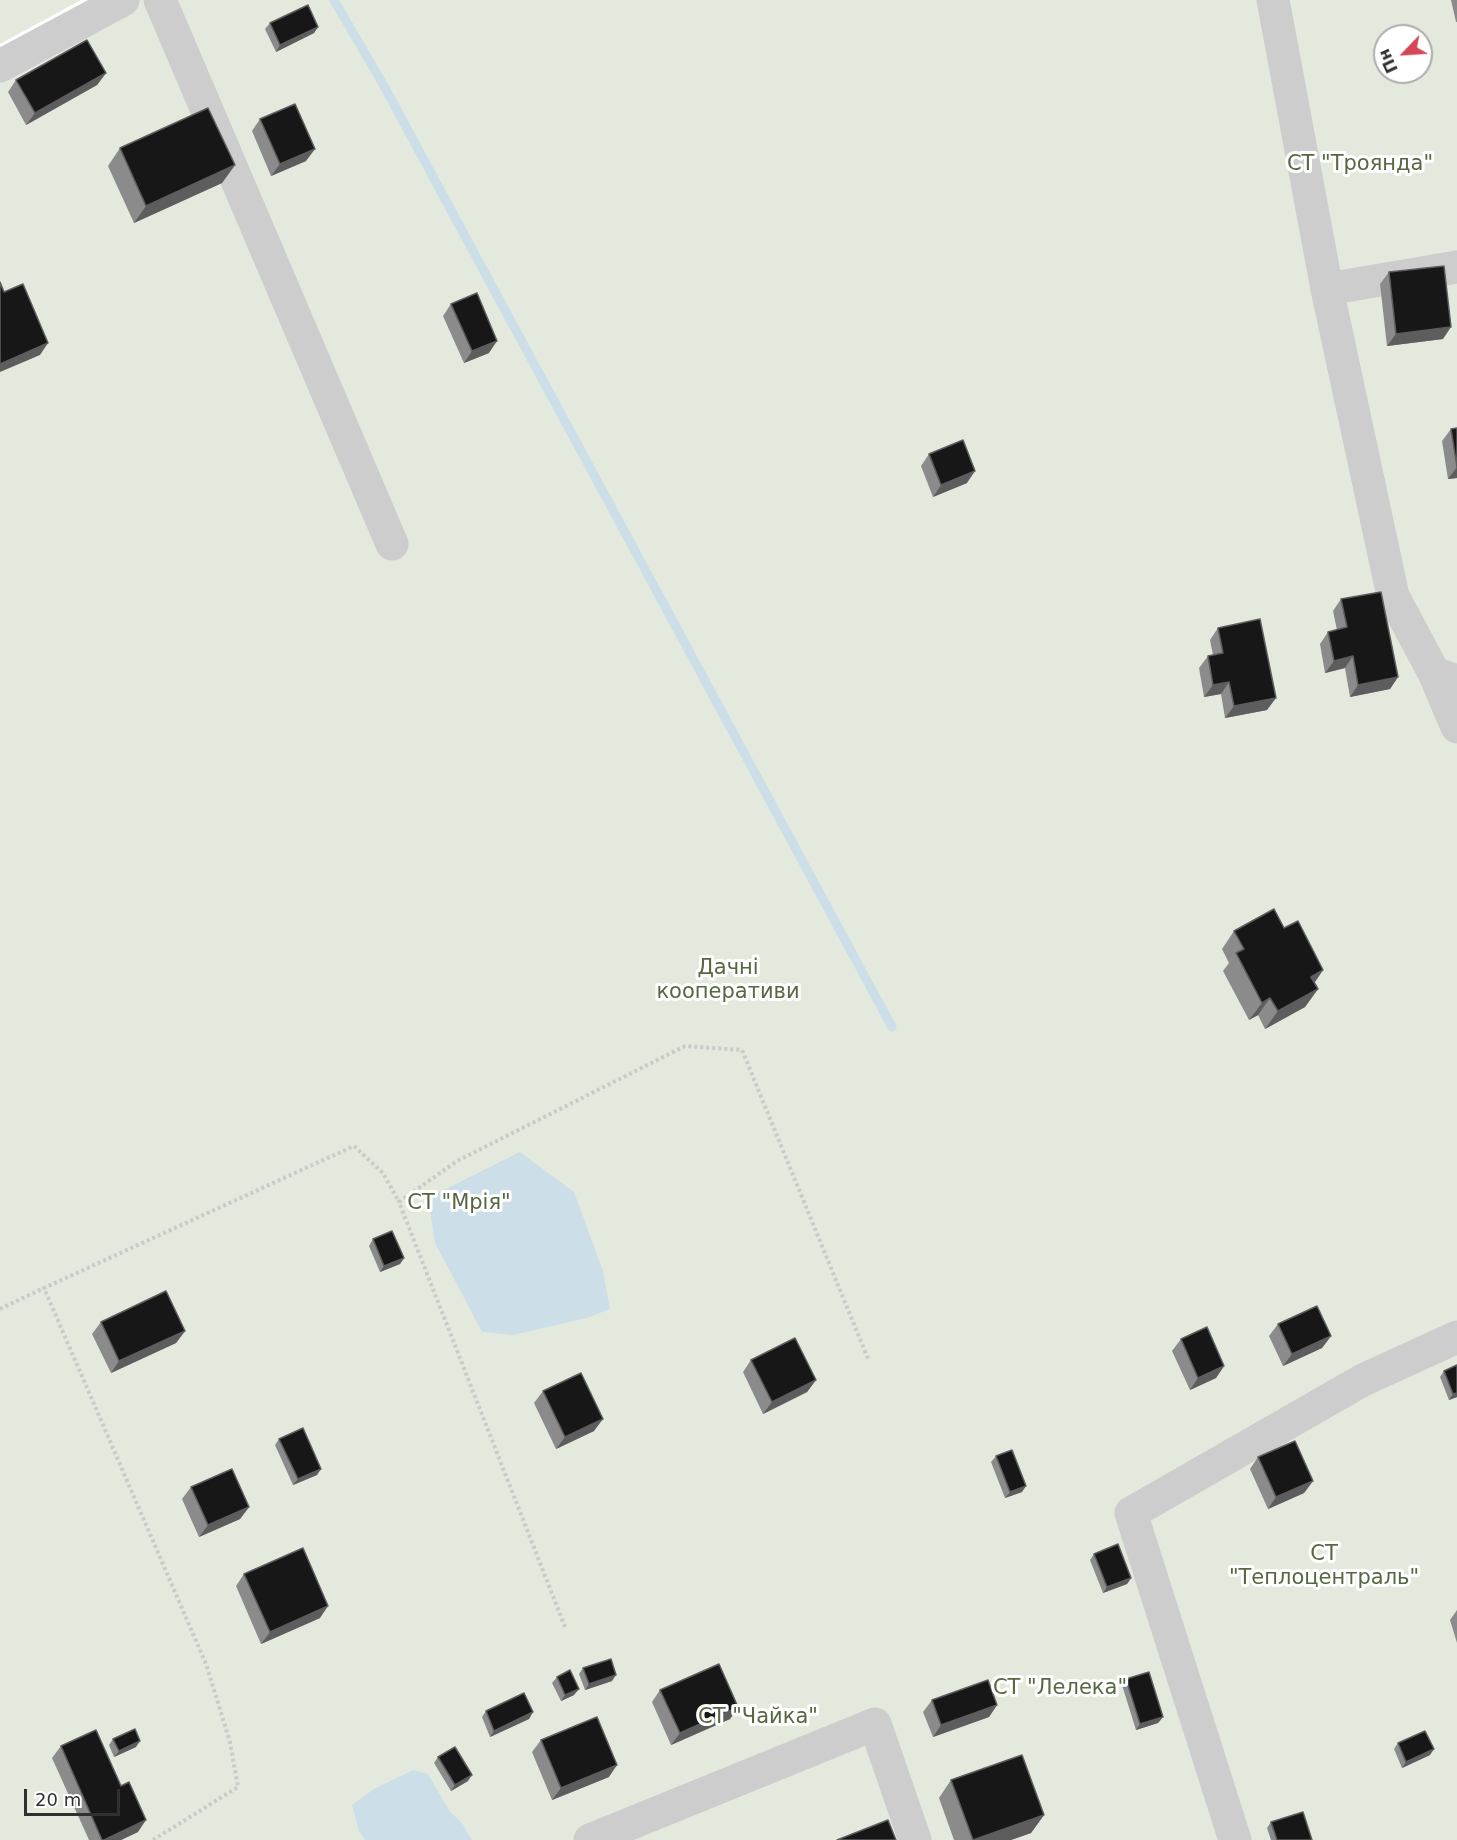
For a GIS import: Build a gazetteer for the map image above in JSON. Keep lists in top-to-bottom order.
{
  "parks": [
    "СТ \"Троянда\"",
    "Дачні кооперативи",
    "СТ \"Мрія\"",
    "СТ \"Теплоцентраль\"",
    "СТ \"Лелека\"",
    "СТ \"Чайка\""
  ],
  "scale_bar": "20 m",
  "north": "bottom left"
}
